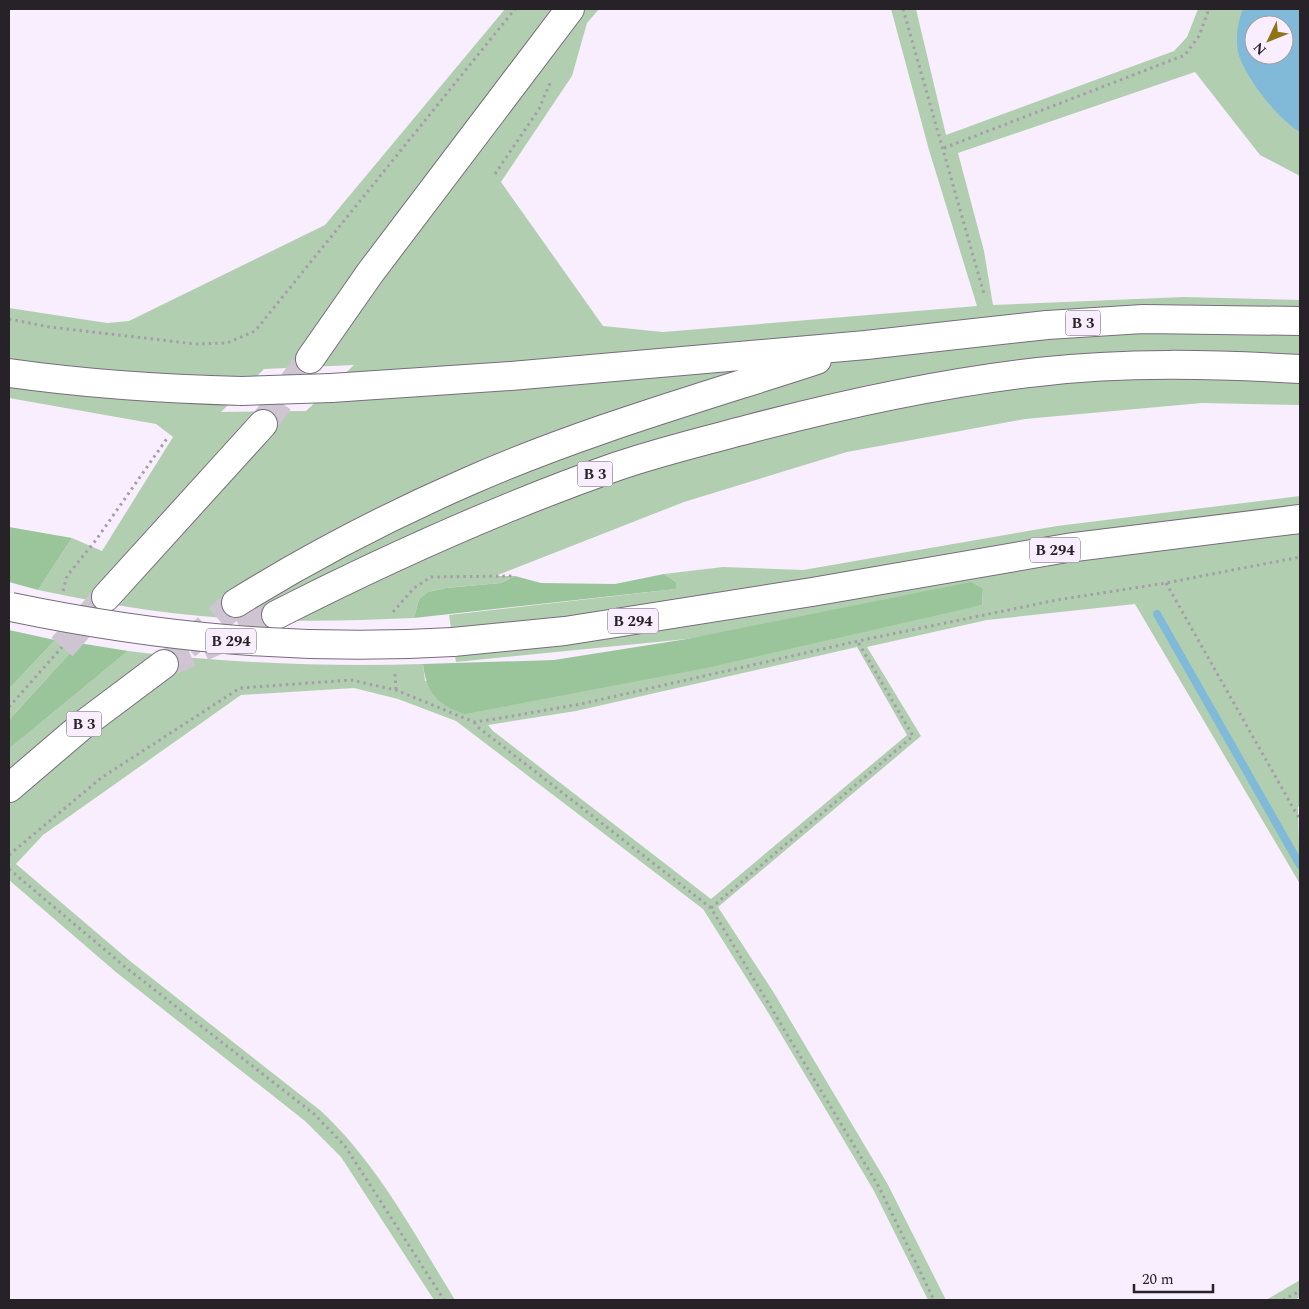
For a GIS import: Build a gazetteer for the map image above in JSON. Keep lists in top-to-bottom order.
{
  "streets": {
    "main road": ["B 3", "B 294"]
  },
  "scale_bar": "20 m",
  "north": "bottom left"
}
